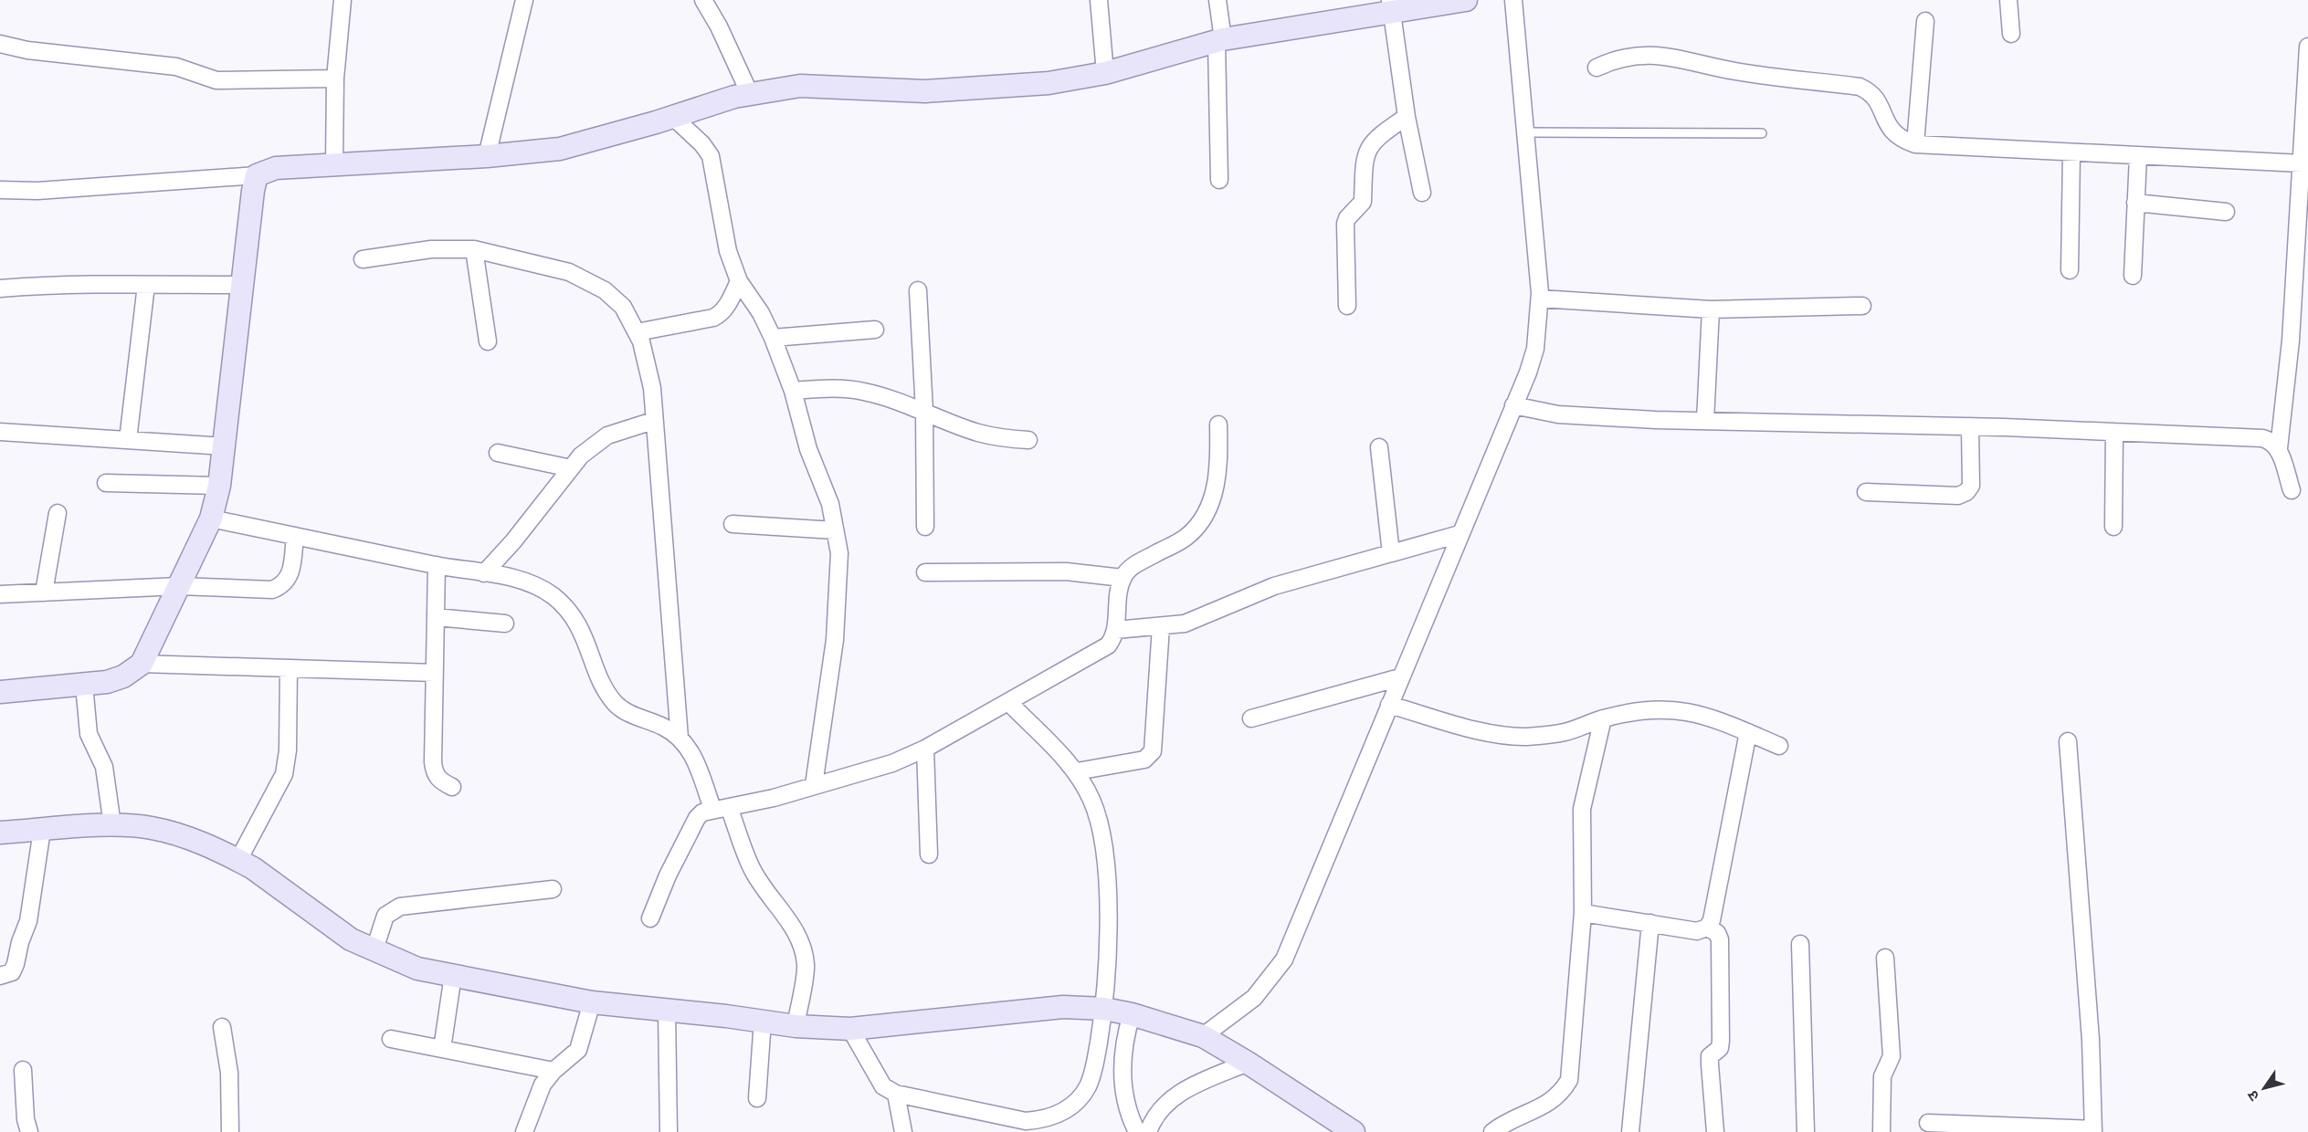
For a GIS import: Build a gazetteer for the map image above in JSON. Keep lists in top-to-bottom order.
{
  "north": "bottom left"
}
